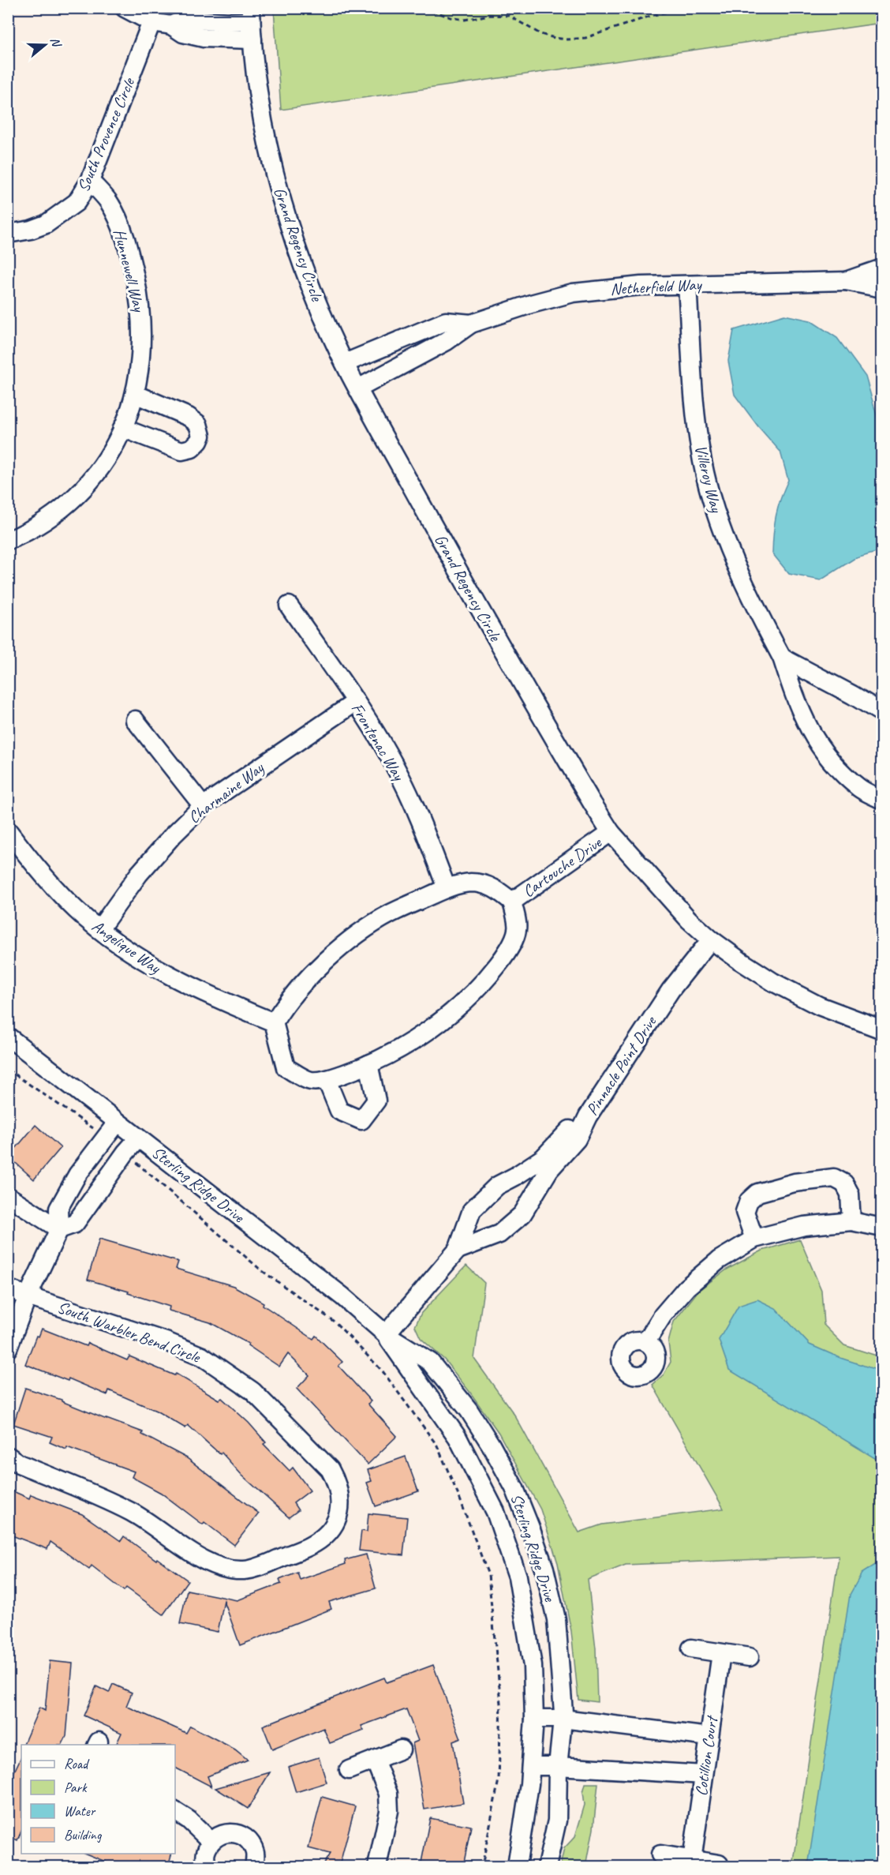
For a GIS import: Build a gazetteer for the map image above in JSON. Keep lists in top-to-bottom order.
{
  "streets": {
    "street": [
      "South Provence Circle",
      "Grand Regency Circle",
      "Hunnewell Way",
      "Netherfield Way",
      "Villeroy Way",
      "Frontenac Way",
      "Charmaine Way",
      "Cartouche Drive",
      "Angelique Way",
      "Pinnacle Point Drive",
      "Sterling Ridge Drive",
      "South Warbler Bend Circle",
      "Cotillion Court"
    ]
  },
  "crossings": [
    ["South Provence Circle", "Hunnewell Way"],
    ["Grand Regency Circle", "Netherfield Way"],
    ["Grand Regency Circle", "Cartouche Drive"],
    ["Grand Regency Circle", "Pinnacle Point Drive"],
    ["Netherfield Way", "Villeroy Way"],
    ["Frontenac Way", "Charmaine Way"],
    ["Charmaine Way", "Angelique Way"],
    ["Pinnacle Point Drive", "Sterling Ridge Drive"]
  ],
  "legend": [
    "Road",
    "Park",
    "Water",
    "Building"
  ],
  "north": "right"
}
